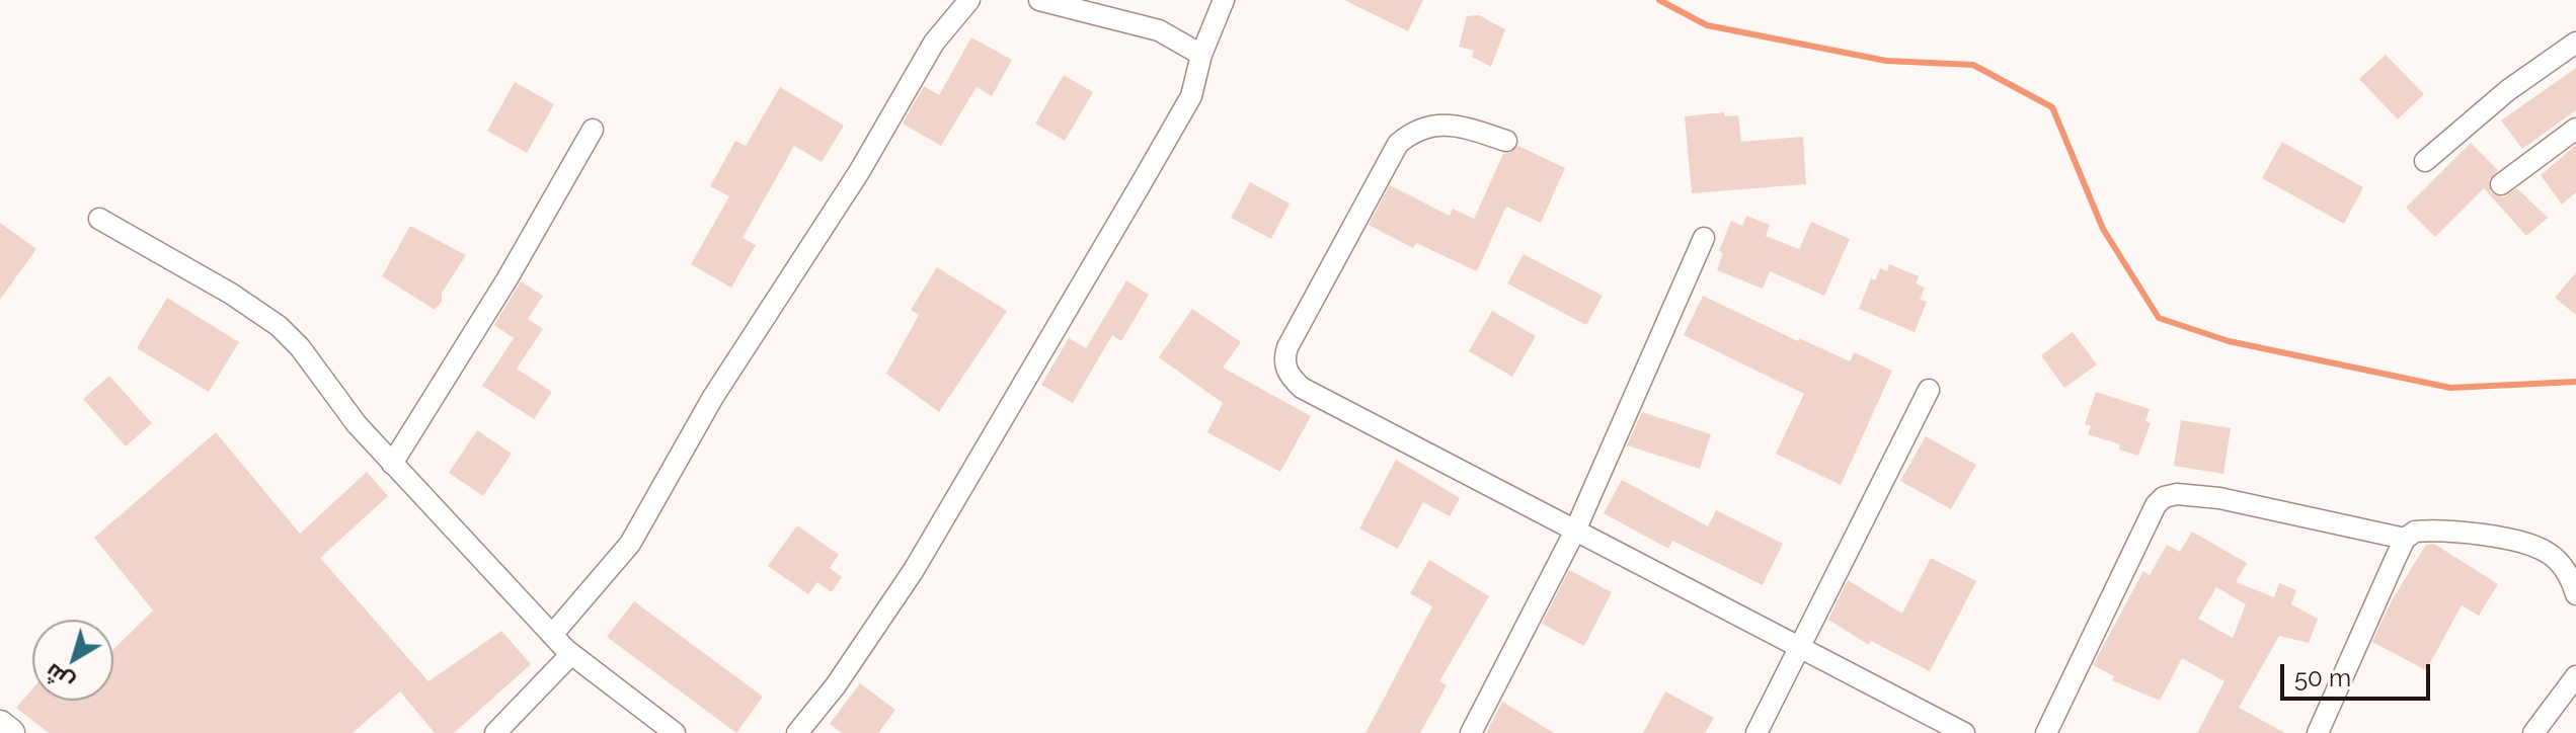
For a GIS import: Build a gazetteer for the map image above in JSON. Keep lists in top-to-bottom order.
{
  "scale_bar": "50 m",
  "north": "bottom left"
}
